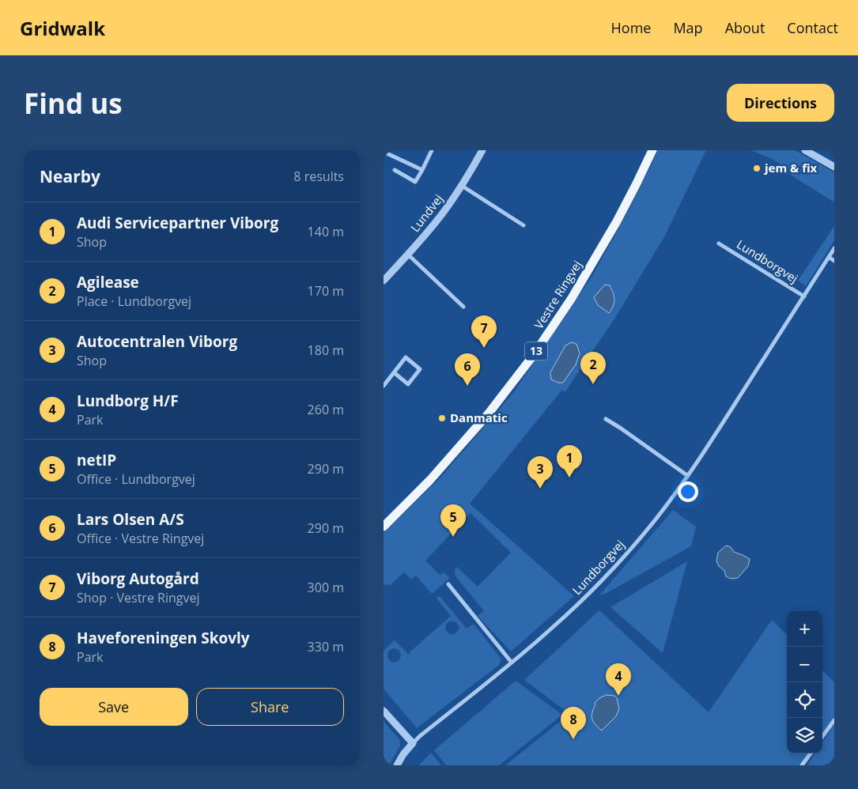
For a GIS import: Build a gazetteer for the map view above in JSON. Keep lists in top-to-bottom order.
{
  "streets": {
    "main road": ["Vestre Ringvej", "13"],
    "street": ["Lundvej", "Lundborgvej"]
  },
  "places": ["jem & fix", "Danmatic"],
  "page": {
    "header": "Gridwalk",
    "nav": [
      "Home",
      "Map",
      "About",
      "Contact"
    ],
    "buttons": [
      "Directions",
      ["Save", "Share"]
    ],
    "title": "Find us",
    "heading": ["Nearby", "8 results"],
    "list": [
      {
        "mark": "1",
        "name": "Audi Servicepartner Viborg",
        "note": "Shop",
        "value": "140 m"
      },
      {
        "mark": "2",
        "name": "Agilease",
        "note": "Place · Lundborgvej",
        "value": "170 m"
      },
      {
        "mark": "3",
        "name": "Autocentralen Viborg",
        "note": "Shop",
        "value": "180 m"
      },
      {
        "mark": "4",
        "name": "Lundborg H/F",
        "note": "Park",
        "value": "260 m"
      },
      {
        "mark": "5",
        "name": "netIP",
        "note": "Office · Lundborgvej",
        "value": "290 m"
      },
      {
        "mark": "6",
        "name": "Lars Olsen A/S",
        "note": "Office · Vestre Ringvej",
        "value": "290 m"
      },
      {
        "mark": "7",
        "name": "Viborg Autogård",
        "note": "Shop · Vestre Ringvej",
        "value": "300 m"
      },
      {
        "mark": "8",
        "name": "Haveforeningen Skovly",
        "note": "Park",
        "value": "330 m"
      }
    ],
    "pins": [
      "7",
      "2",
      "6",
      "1",
      "3",
      "5",
      "4",
      "8"
    ],
    "map_buttons": ["+", "−"]
  }
}
